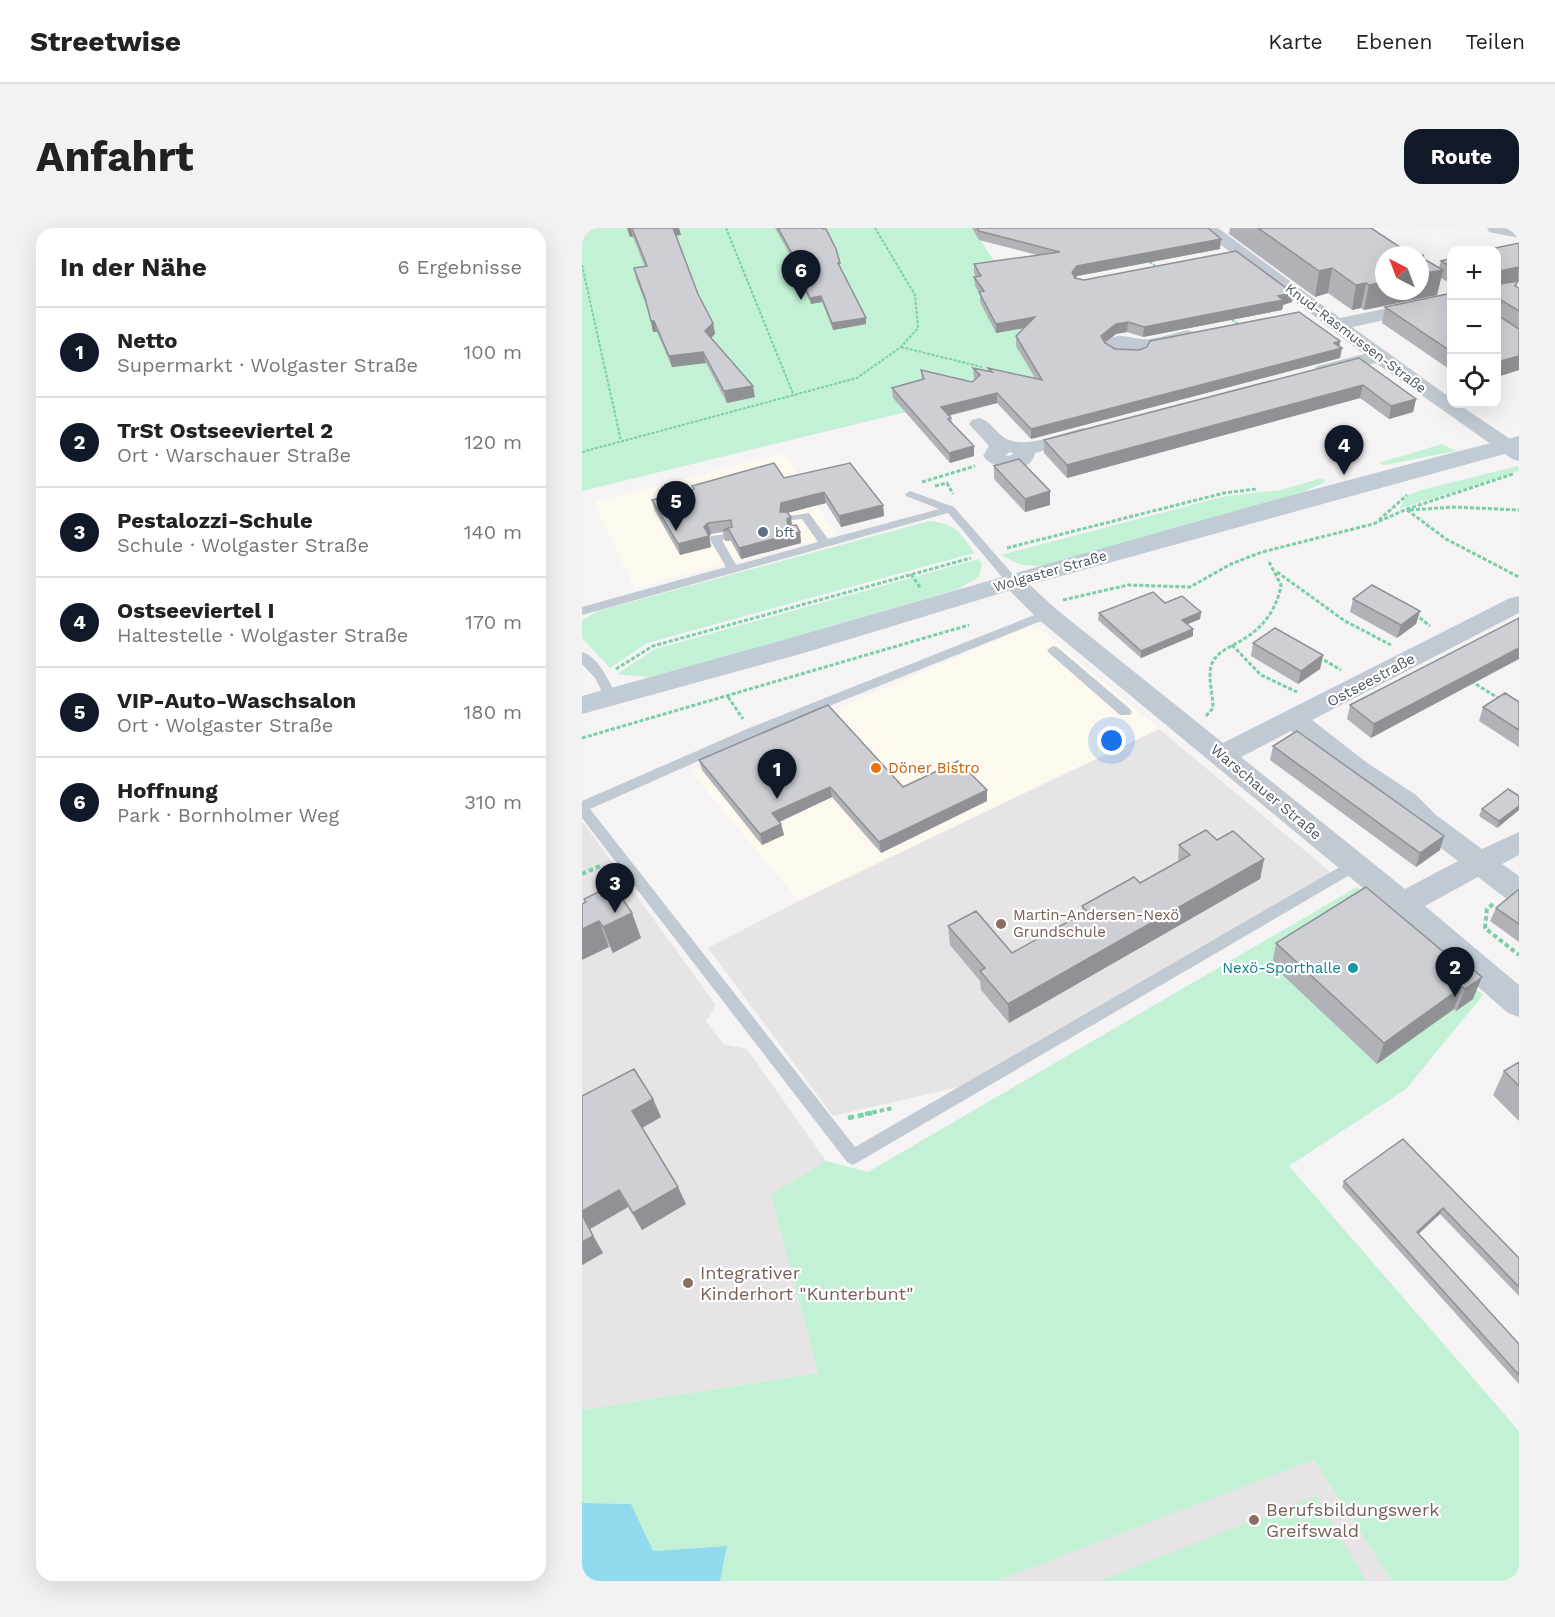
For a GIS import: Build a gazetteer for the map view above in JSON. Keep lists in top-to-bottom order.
{
  "streets": {
    "main road": ["Wolgaster Straße"],
    "street": ["Knud-Rasmussen-Straße", "Ostseestraße", "Warschauer Straße"]
  },
  "crossings": [
    ["Knud-Rasmussen-Straße", "Wolgaster Straße"],
    ["Wolgaster Straße", "Warschauer Straße"],
    ["Ostseestraße", "Warschauer Straße"]
  ],
  "places": [
    "bft",
    "Döner Bistro",
    "Martin-Andersen-Nexö Grundschule",
    "Nexö-Sporthalle",
    "Integrativer Kinderhort \"Kunterbunt\"",
    "Berufsbildungswerk Greifswald"
  ],
  "north": "top left",
  "page": {
    "header": "Streetwise",
    "nav": ["Karte", "Ebenen", "Teilen"],
    "buttons": "Route",
    "title": "Anfahrt",
    "heading": ["In der Nähe", "6 Ergebnisse"],
    "map_buttons": ["+", "−"],
    "pins": [
      "6",
      "4",
      "5",
      "1",
      "3",
      "2"
    ],
    "list": [
      {
        "mark": "1",
        "name": "Netto",
        "note": "Supermarkt · Wolgaster Straße",
        "value": "100 m"
      },
      {
        "mark": "2",
        "name": "TrSt Ostseeviertel 2",
        "note": "Ort · Warschauer Straße",
        "value": "120 m"
      },
      {
        "mark": "3",
        "name": "Pestalozzi-Schule",
        "note": "Schule · Wolgaster Straße",
        "value": "140 m"
      },
      {
        "mark": "4",
        "name": "Ostseeviertel I",
        "note": "Haltestelle · Wolgaster Straße",
        "value": "170 m"
      },
      {
        "mark": "5",
        "name": "VIP-Auto-Waschsalon",
        "note": "Ort · Wolgaster Straße",
        "value": "180 m"
      },
      {
        "mark": "6",
        "name": "Hoffnung",
        "note": "Park · Bornholmer Weg",
        "value": "310 m"
      }
    ]
  }
}
